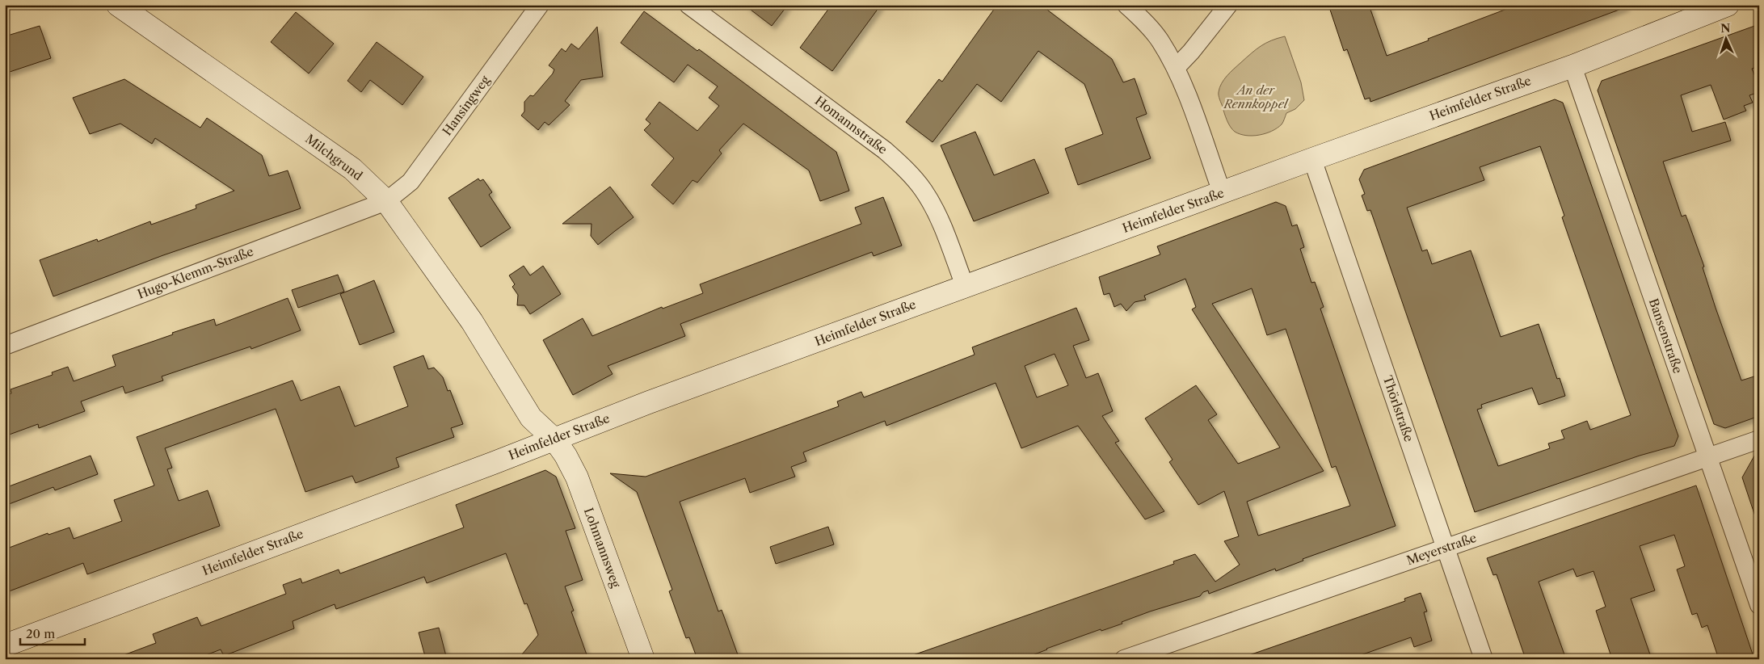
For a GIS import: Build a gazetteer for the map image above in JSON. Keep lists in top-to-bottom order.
{
  "streets": {
    "street": [
      "Heimfelder Straße",
      "Hansingweg",
      "Homannstraße",
      "Milchgrund",
      "Hugo-Klemm-Straße",
      "Bansenstraße",
      "Thörlstraße",
      "Lohmannsweg",
      "Meyerstraße"
    ]
  },
  "crossings": [
    ["Heimfelder Straße", "Homannstraße"],
    ["Heimfelder Straße", "Milchgrund"],
    ["Heimfelder Straße", "Bansenstraße"],
    ["Heimfelder Straße", "Thörlstraße"],
    ["Heimfelder Straße", "Lohmannsweg"],
    ["Hansingweg", "Milchgrund"],
    ["Hansingweg", "Hugo-Klemm-Straße"],
    ["Milchgrund", "Hugo-Klemm-Straße"],
    ["Milchgrund", "Lohmannsweg"],
    ["Bansenstraße", "Meyerstraße"],
    ["Thörlstraße", "Meyerstraße"]
  ],
  "parks": ["An der Rennkoppel"],
  "scale_bar": "20 m",
  "north": "top"
}
